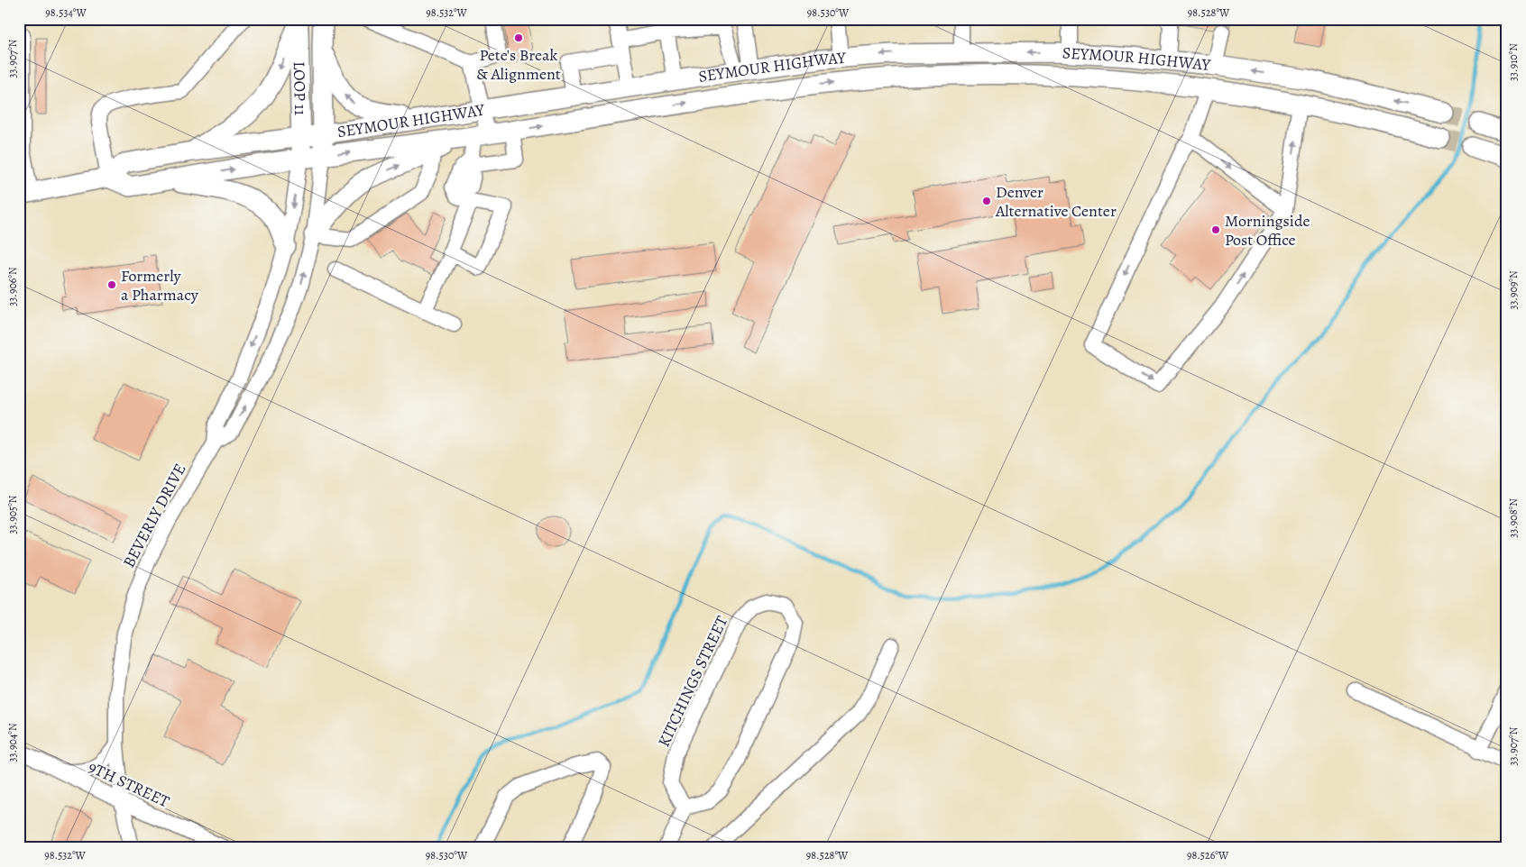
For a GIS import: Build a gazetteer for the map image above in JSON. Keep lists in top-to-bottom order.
{
  "streets": {
    "main road": ["SEYMOUR HIGHWAY", "LOOP 11"],
    "street": ["BEVERLY DRIVE", "KITCHINGS STREET", "9TH STREET"]
  },
  "crossings": [
    ["SEYMOUR HIGHWAY", "LOOP 11"],
    ["SEYMOUR HIGHWAY", "BEVERLY DRIVE"],
    ["LOOP 11", "BEVERLY DRIVE"],
    ["BEVERLY DRIVE", "9TH STREET"]
  ],
  "places": [
    "Pete's Break & Alignment",
    "Denver Alternative Center",
    "Morningside Post Office",
    "Formerly a Pharmacy"
  ],
  "coordinates": [
    "98.534°W",
    "98.532°W",
    "98.530°W",
    "98.528°W",
    "33.907°N",
    "33.910°N",
    "33.906°N",
    "33.909°N",
    "33.905°N",
    "33.908°N",
    "33.904°N",
    "98.526°W"
  ]
}
